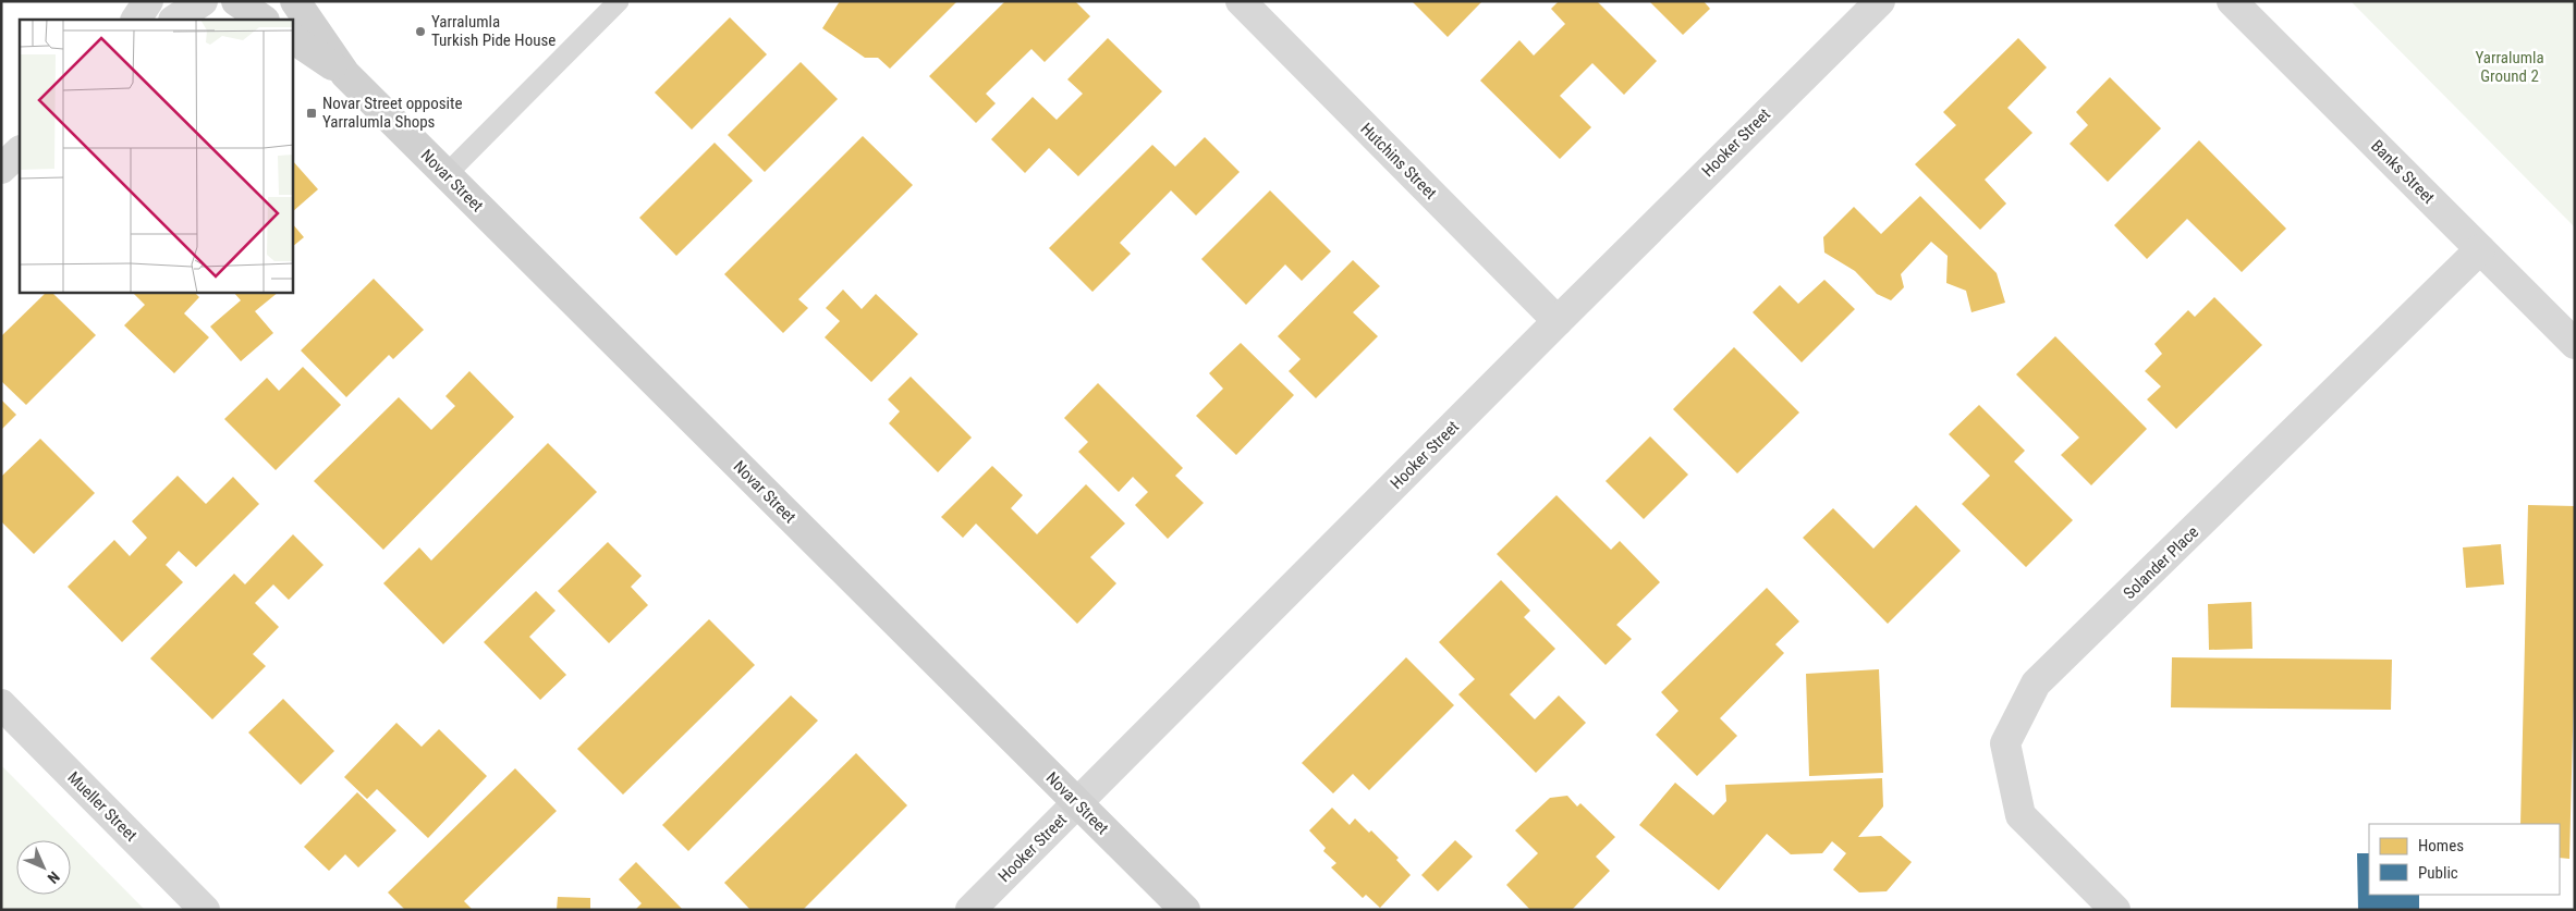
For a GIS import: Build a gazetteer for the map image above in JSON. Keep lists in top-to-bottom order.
{
  "streets": {
    "main road": ["Novar Street"],
    "street": [
      "Hooker Street",
      "Hutchins Street",
      "Banks Street",
      "Solander Place",
      "Mueller Street"
    ]
  },
  "crossings": [
    ["Hooker Street", "Hutchins Street"],
    ["Hooker Street", "Novar Street"],
    ["Banks Street", "Solander Place"]
  ],
  "parks": ["Yarralumla Ground 2"],
  "places": {
    "other": ["Yarralumla Turkish Pide House"],
    "transit": ["Novar Street opposite Yarralumla Shops"]
  },
  "legend": ["Homes", "Public"],
  "north": "bottom right"
}
